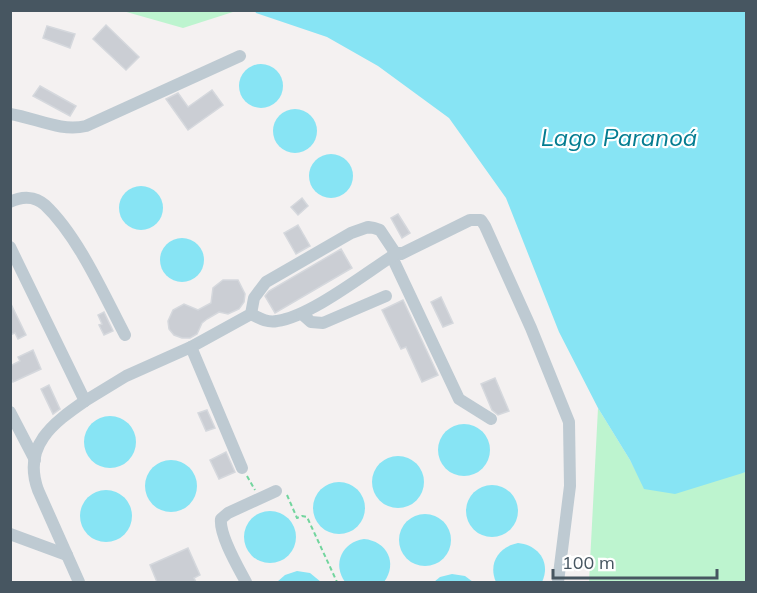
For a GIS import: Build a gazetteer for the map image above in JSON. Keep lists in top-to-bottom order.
{
  "water": ["Lago Paranoá"],
  "scale_bar": "100 m"
}
